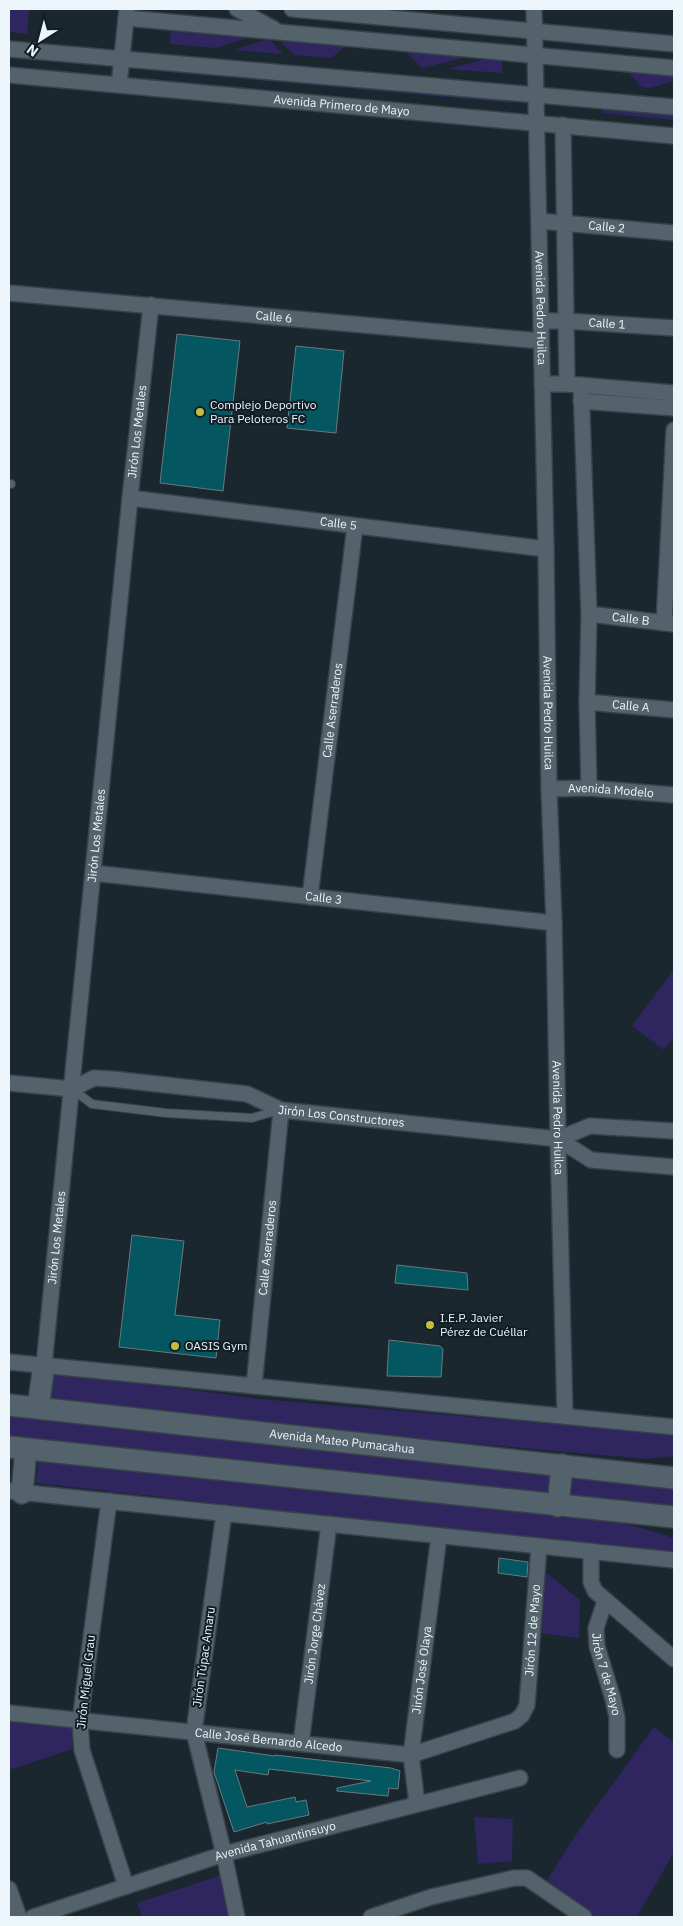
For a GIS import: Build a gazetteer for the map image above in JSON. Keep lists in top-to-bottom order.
{
  "streets": {
    "main road": ["Avenida Mateo Pumacahua"],
    "street": [
      "Avenida Primero de Mayo",
      "Calle 2",
      "Avenida Pedro Huilca",
      "Calle 6",
      "Calle 1",
      "Jirón Los Metales",
      "Calle 5",
      "Calle B",
      "Calle A",
      "Calle Aserraderos",
      "Avenida Modelo",
      "Calle 3",
      "Jirón Los Constructores",
      "Jirón 12 de Mayo",
      "Jirón Jorge Chávez",
      "Jirón Túpac Amaru",
      "Jirón José Olaya",
      "Jirón 7 de Mayo",
      "Jirón Miguel Grau",
      "Calle Josë Bernardo Alcedo",
      "Avenida Tahuantinsuyo"
    ]
  },
  "crossings": [
    ["Avenida Primero de Mayo", "Avenida Pedro Huilca"],
    ["Calle 2", "Avenida Pedro Huilca"],
    ["Avenida Pedro Huilca", "Calle 6"],
    ["Avenida Pedro Huilca", "Calle 1"],
    ["Avenida Pedro Huilca", "Calle 5"],
    ["Avenida Pedro Huilca", "Avenida Modelo"],
    ["Avenida Pedro Huilca", "Calle 3"],
    ["Avenida Pedro Huilca", "Jirón Los Constructores"],
    ["Calle 6", "Jirón Los Metales"],
    ["Jirón Los Metales", "Calle 5"],
    ["Jirón Los Metales", "Calle 3"],
    ["Jirón Los Metales", "Jirón Los Constructores"],
    ["Calle 5", "Calle Aserraderos"],
    ["Calle Aserraderos", "Calle 3"],
    ["Calle Aserraderos", "Jirón Los Constructores"],
    ["Jirón 12 de Mayo", "Calle Josë Bernardo Alcedo"],
    ["Jirón Jorge Chávez", "Calle Josë Bernardo Alcedo"],
    ["Jirón Túpac Amaru", "Calle Josë Bernardo Alcedo"],
    ["Jirón Túpac Amaru", "Avenida Tahuantinsuyo"],
    ["Jirón José Olaya", "Calle Josë Bernardo Alcedo"],
    ["Jirón José Olaya", "Avenida Tahuantinsuyo"],
    ["Jirón Miguel Grau", "Calle Josë Bernardo Alcedo"],
    ["Jirón Miguel Grau", "Avenida Tahuantinsuyo"]
  ],
  "places": ["Complejo Deportivo Para Peloteros FC", "I.E.P. Javier Pérez de Cuéllar", "OASIS Gym"],
  "north": "bottom left"
}
